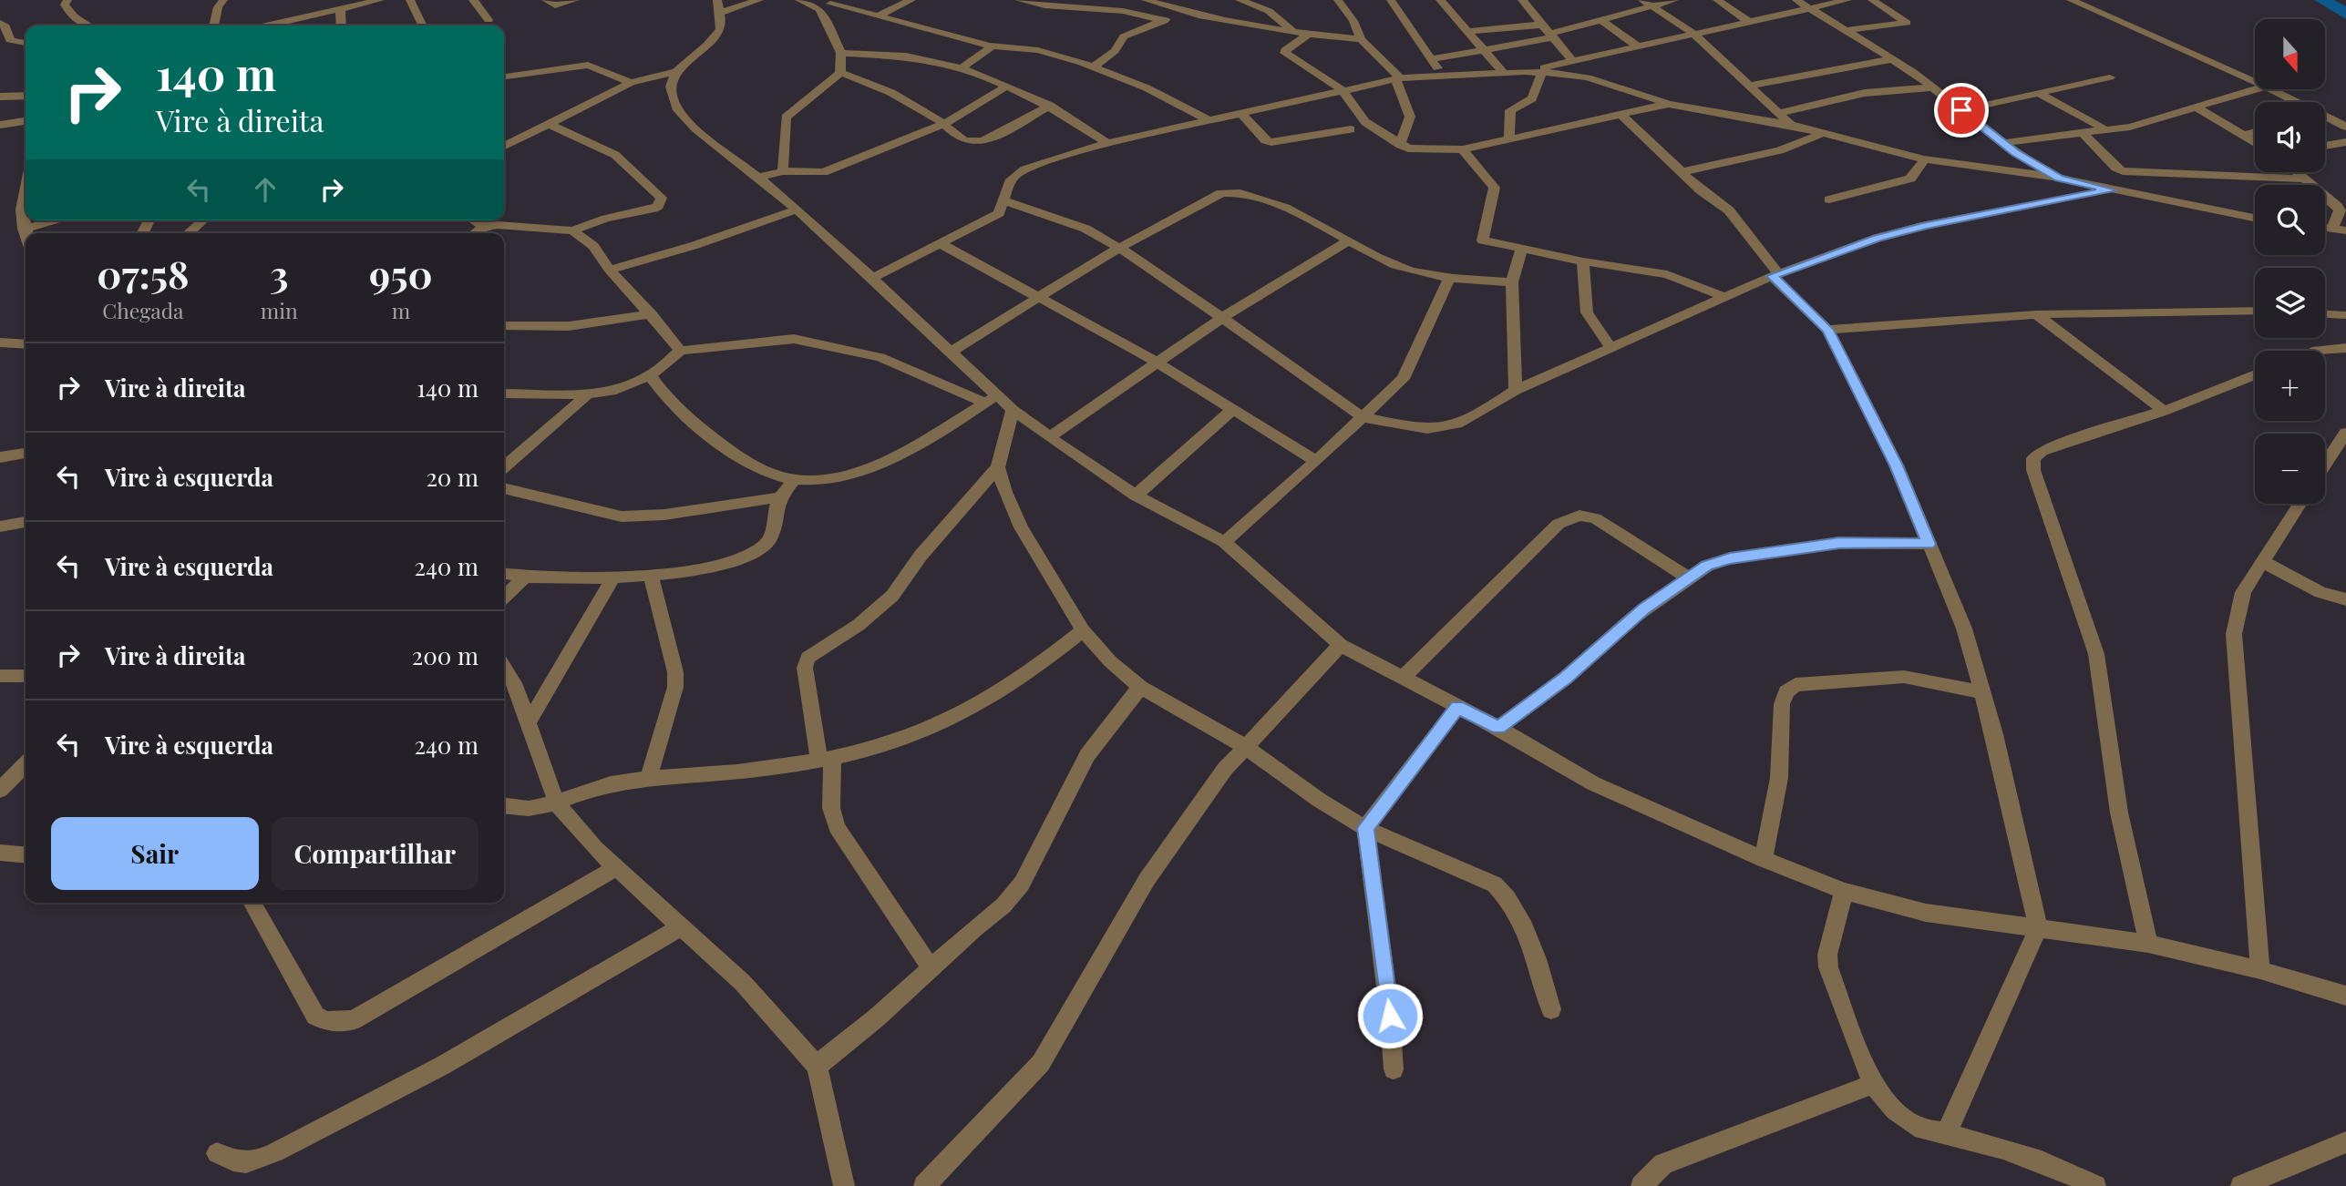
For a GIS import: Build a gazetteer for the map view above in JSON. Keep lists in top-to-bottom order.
{
  "north": "bottom",
  "page": {
    "map_buttons": ["+", "−"],
    "turn": ["140 m", "Vire à direita"],
    "eta": [
      "07:58",
      "Chegada",
      "3",
      "min",
      "950",
      "m"
    ],
    "list": [
      {
        "name": "Vire à direita",
        "value": "140 m"
      },
      {
        "name": "Vire à esquerda",
        "value": "20 m"
      },
      {
        "name": "Vire à esquerda",
        "value": "240 m"
      },
      {
        "name": "Vire à direita",
        "value": "200 m"
      },
      {
        "name": "Vire à esquerda",
        "value": "240 m"
      }
    ],
    "buttons": ["Sair", "Compartilhar"]
  }
}
